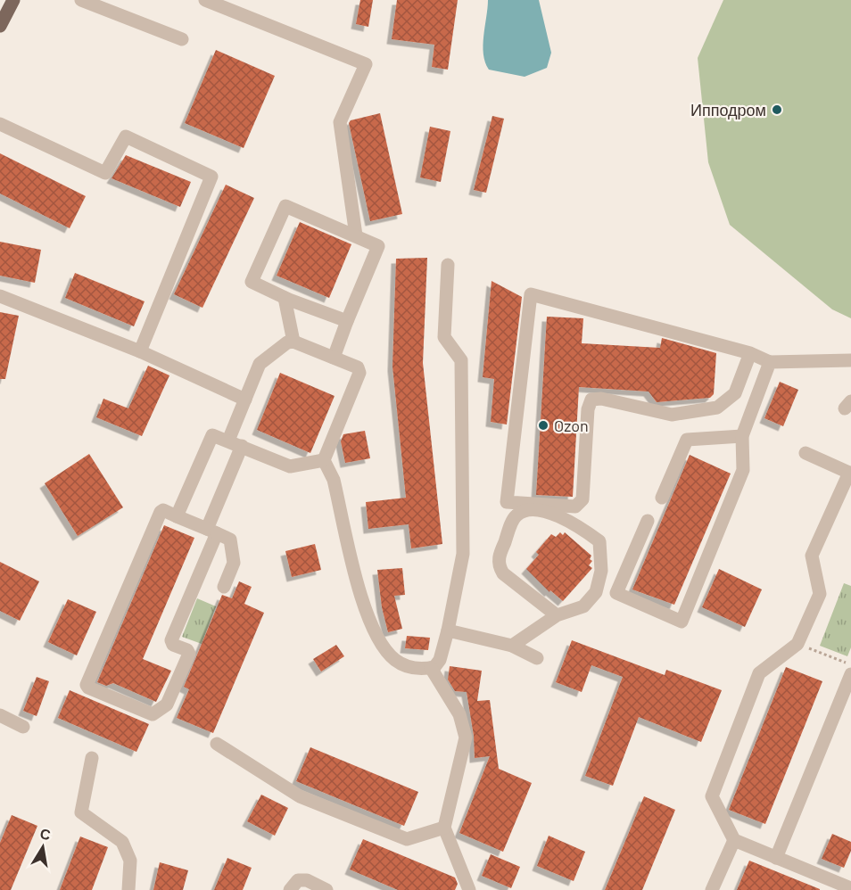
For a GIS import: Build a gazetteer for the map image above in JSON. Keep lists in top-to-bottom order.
{
  "places": ["Ипподром", "Ozon"],
  "north": "top"
}
